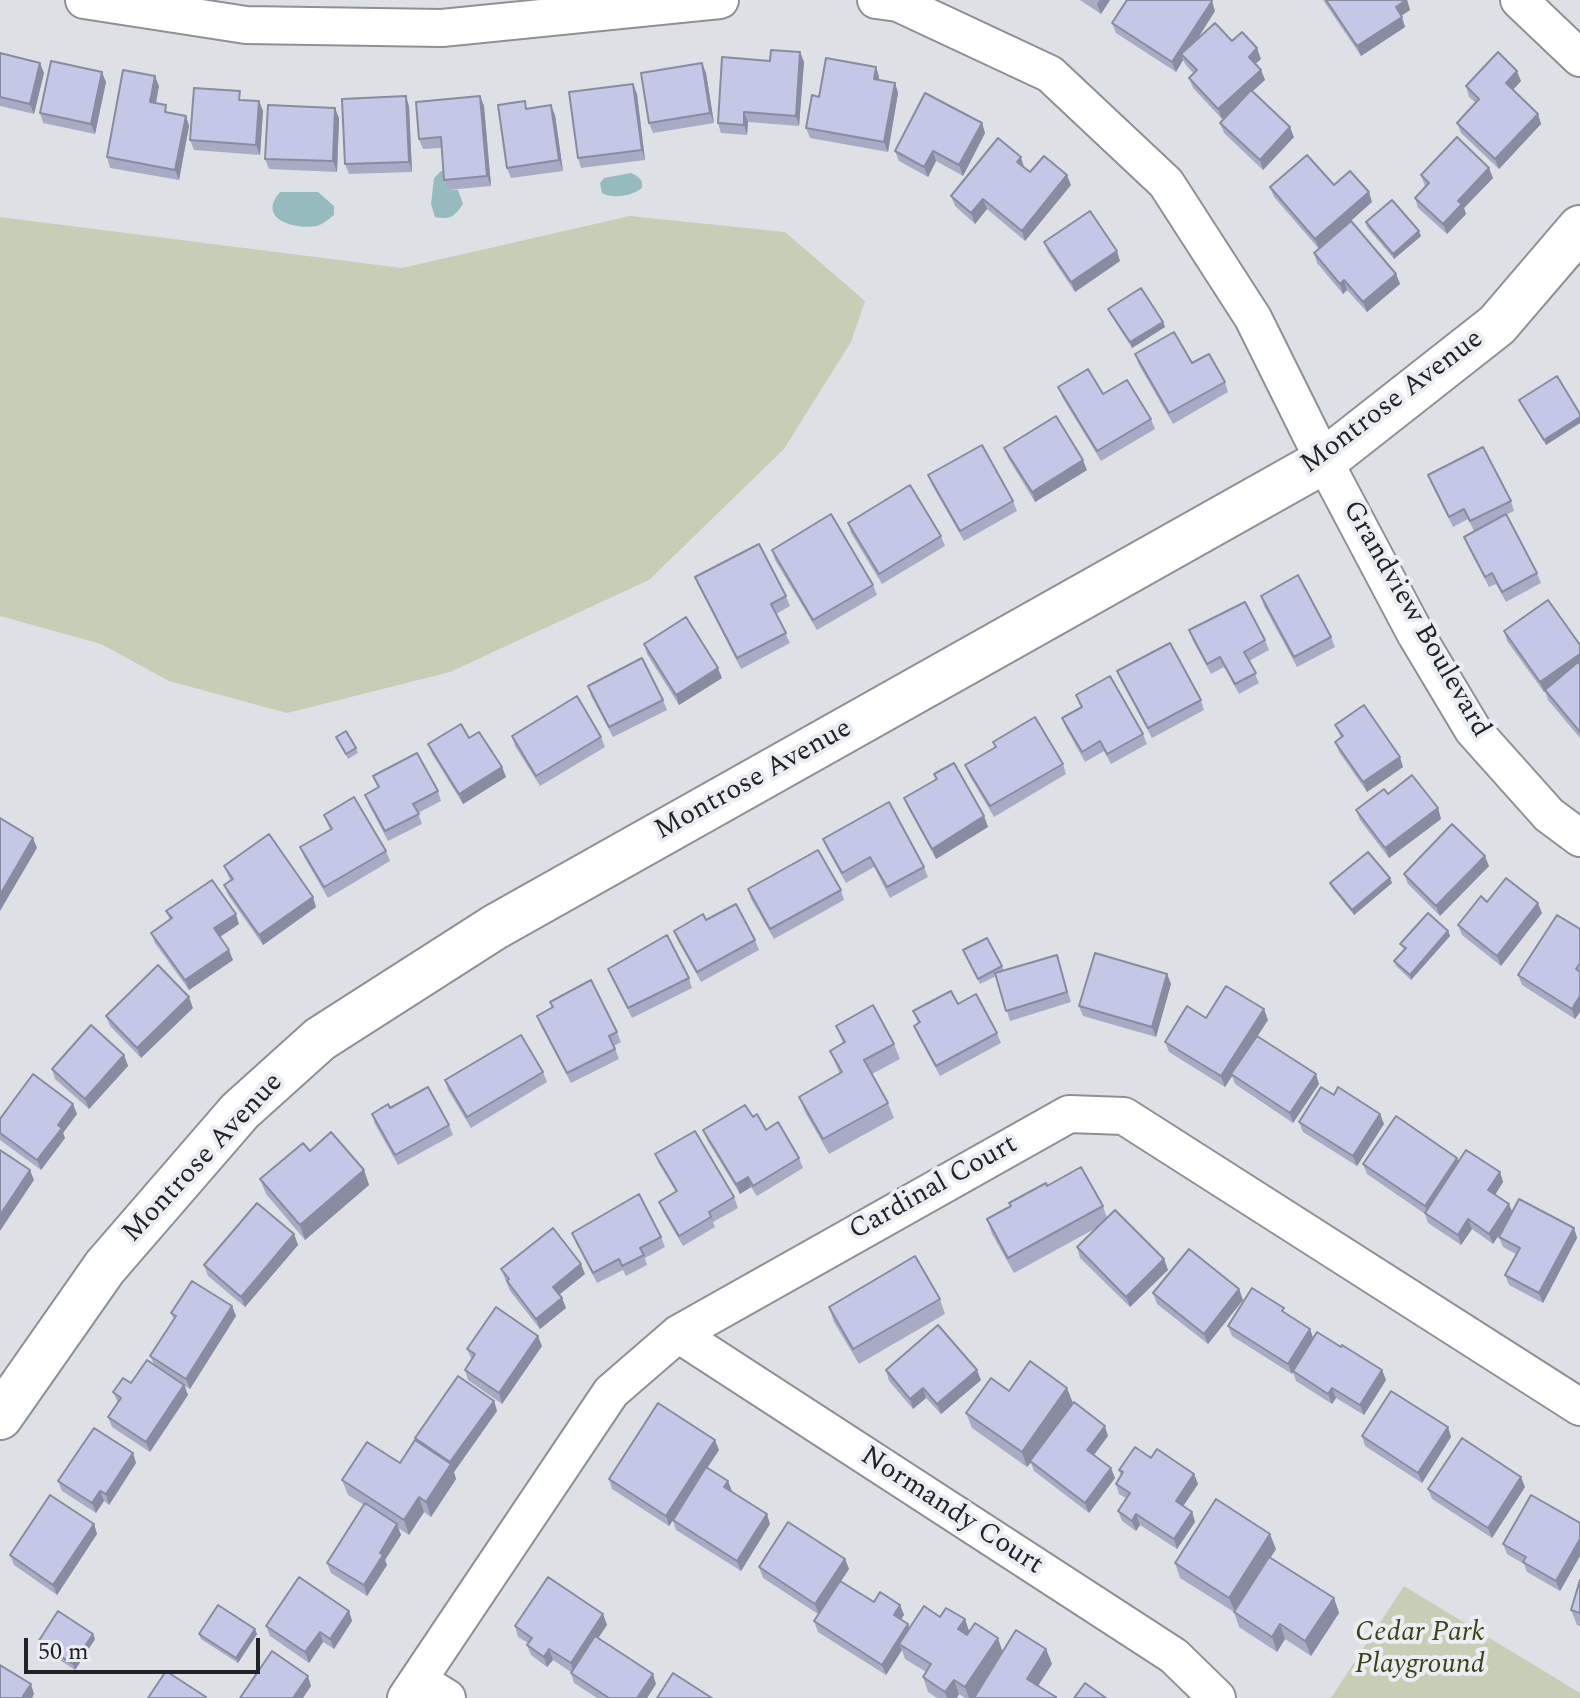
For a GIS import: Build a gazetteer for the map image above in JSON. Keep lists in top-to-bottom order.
{
  "streets": {
    "street": [
      "Montrose Avenue",
      "Grandview Boulevard",
      "Cardinal Court",
      "Normandy Court"
    ]
  },
  "crossings": [
    ["Montrose Avenue", "Grandview Boulevard"],
    ["Cardinal Court", "Normandy Court"]
  ],
  "parks": ["Cedar Park Playground"],
  "scale_bar": "50 m"
}
